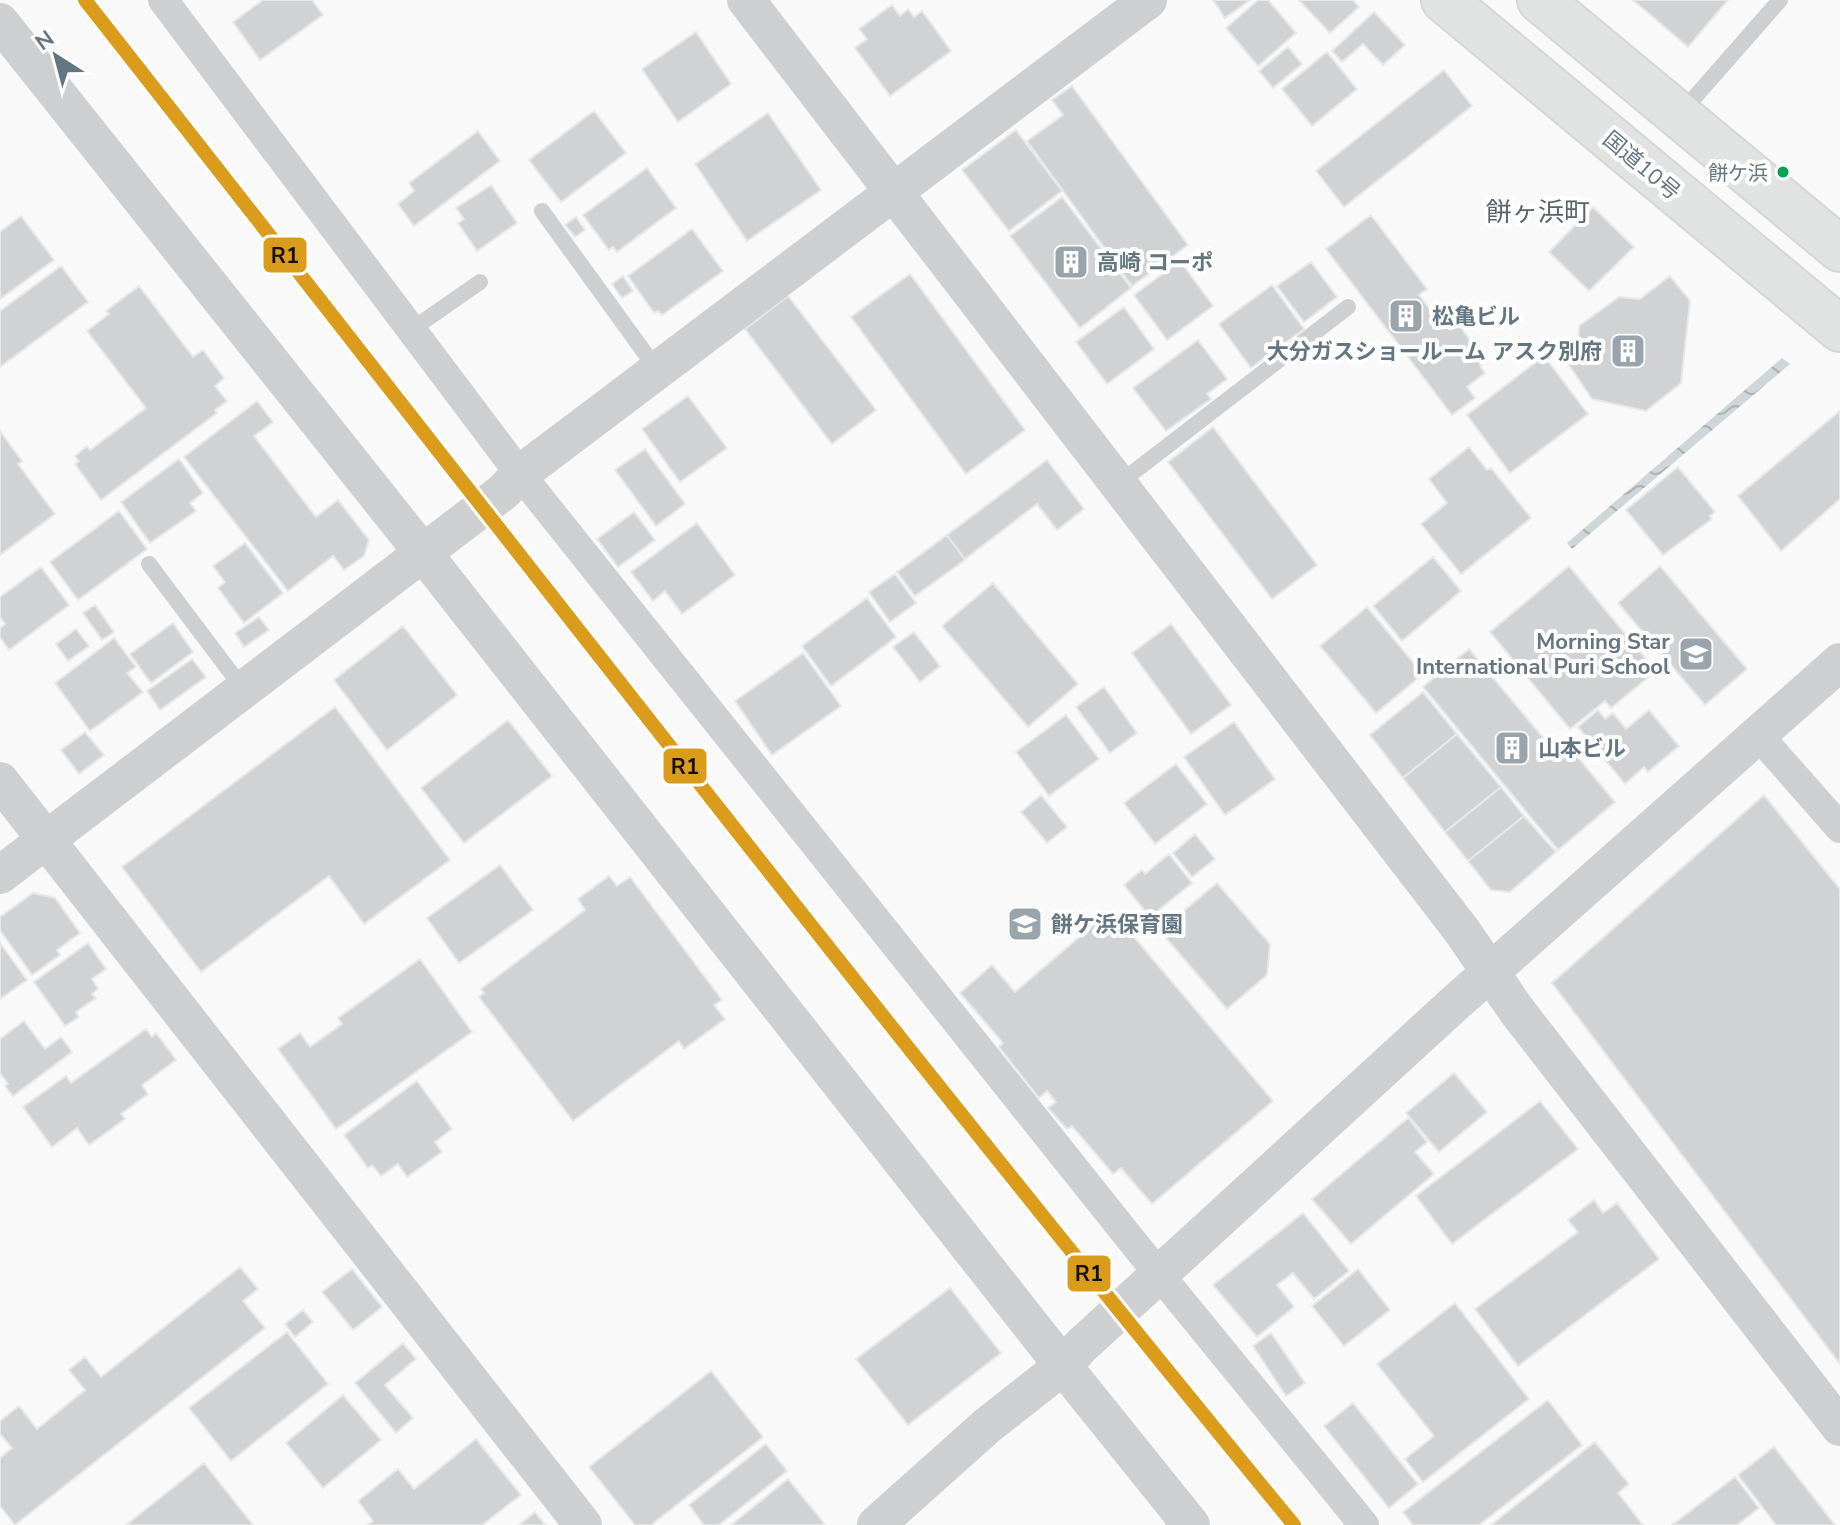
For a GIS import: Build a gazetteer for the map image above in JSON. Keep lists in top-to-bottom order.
{
  "streets": {
    "highway": ["国道10号"]
  },
  "districts": ["餅ヶ浜町"],
  "places": {
    "other": ["餅ケ浜"],
    "building": [
      "高崎 コーポ",
      "松亀ビル",
      "大分ガスショールーム アスク別府",
      "山本ビル"
    ],
    "school or university": ["Morning Star International Puri School", "餅ケ浜保育園"]
  },
  "lines": ["transit line R1"],
  "north": "top left"
}
